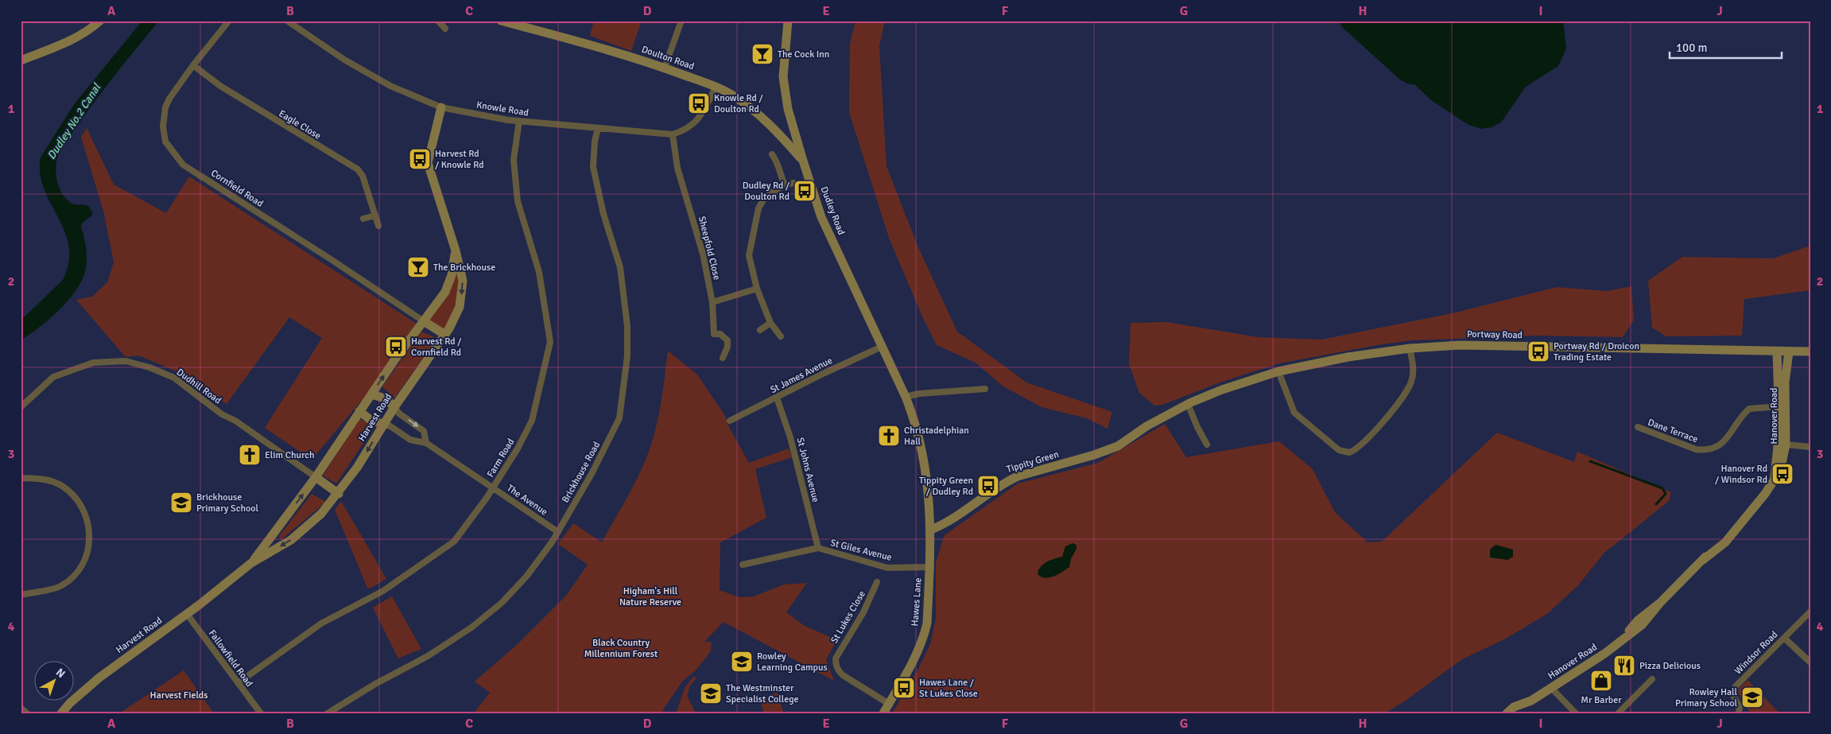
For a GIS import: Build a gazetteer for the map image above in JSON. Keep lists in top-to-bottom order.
{
  "streets": {
    "street": [
      "Doulton Road",
      "Knowle Road",
      "Eagle Close",
      "Cornfield Road",
      "Dudley Road",
      "Sheepfold Close",
      "Portway Road",
      "St James Avenue",
      "Dudhill Road",
      "Hanover Road",
      "Harvest Road",
      "Dane Terrace",
      "Farm Road",
      "Tippity Green",
      "St Johns Avenue",
      "Brickhouse Road",
      "The Avenue",
      "St Giles Avenue",
      "Hawes Lane",
      "St Lukes Close",
      "Windsor Road",
      "Fallowfield Road"
    ]
  },
  "crossings": [
    ["Doulton Road", "Dudley Road"],
    ["Knowle Road", "Sheepfold Close"],
    ["Knowle Road", "Harvest Road"],
    ["Knowle Road", "Farm Road"],
    ["Knowle Road", "Brickhouse Road"],
    ["Eagle Close", "Cornfield Road"],
    ["Cornfield Road", "Harvest Road"],
    ["Dudley Road", "St James Avenue"],
    ["Dudley Road", "Tippity Green"],
    ["Dudley Road", "Hawes Lane"],
    ["Portway Road", "Hanover Road"],
    ["Portway Road", "Tippity Green"],
    ["St James Avenue", "St Johns Avenue"],
    ["Dudhill Road", "Harvest Road"],
    ["Hanover Road", "Dane Terrace"],
    ["Harvest Road", "The Avenue"],
    ["Harvest Road", "Fallowfield Road"],
    ["Farm Road", "The Avenue"],
    ["Farm Road", "Fallowfield Road"],
    ["Tippity Green", "Hawes Lane"],
    ["St Johns Avenue", "St Giles Avenue"],
    ["Brickhouse Road", "The Avenue"],
    ["St Giles Avenue", "Hawes Lane"],
    ["Hawes Lane", "St Lukes Close"]
  ],
  "water": ["Dudley No.2 Canal"],
  "parks": ["Higham's Hill Nature Reserve", "Black Country Millennium Forest", "Harvest Fields"],
  "places": {
    "bar": ["The Cock Inn", "The Brickhouse"],
    "bus stop": [
      "Knowle Rd / Doulton Rd",
      "Harvest Rd / Knowle Rd",
      "Dudley Rd / Doulton Rd",
      "Harvest Rd / Cornfield Rd",
      "Portway Rd / Droicon Trading Estate",
      "Hanover Rd / Windsor Rd",
      "Tippity Green / Dudley Rd",
      "Hawes Lane / St Lukes Close"
    ],
    "church": ["Christadelphian Hall", "Elim Church"],
    "school or university": [
      "Brickhouse Primary School",
      "Rowley Learning Campus",
      "The Westminster Specialist College",
      "Rowley Hall Primary School"
    ],
    "restaurant": ["Pizza Delicious"],
    "shop": ["Mr Barber"]
  },
  "scale_bar": "100 m",
  "north": "top right",
  "grid": {
    "columns": [
      "A",
      "B",
      "C",
      "D",
      "E",
      "F",
      "G",
      "H",
      "I",
      "J"
    ],
    "rows": [
      "1",
      "2",
      "3",
      "4"
    ]
  }
}
